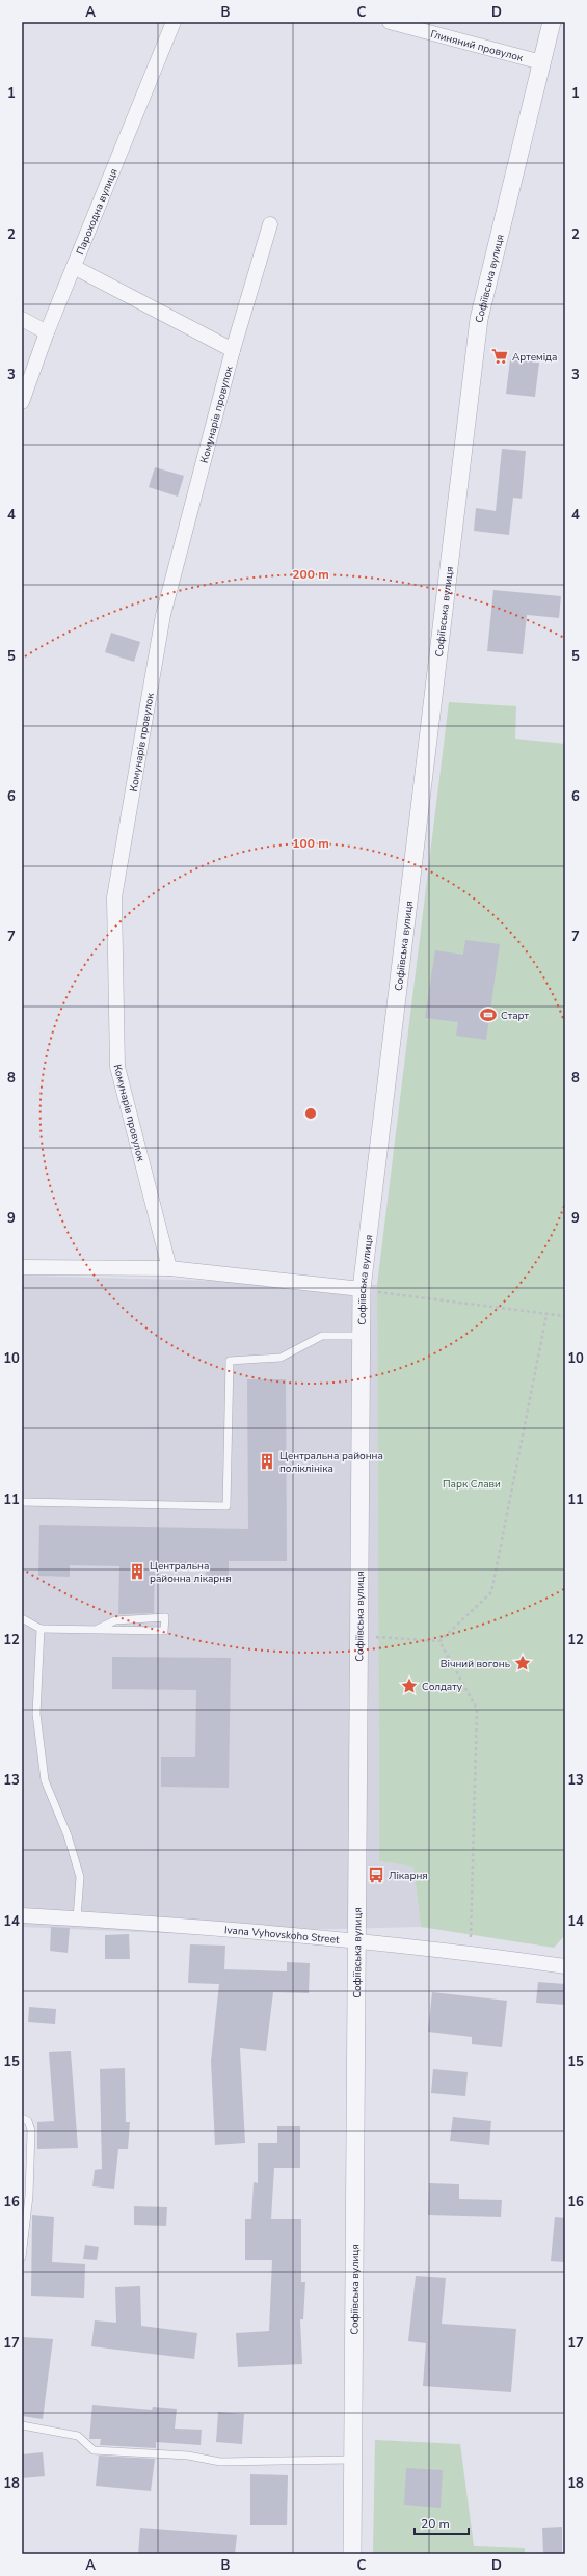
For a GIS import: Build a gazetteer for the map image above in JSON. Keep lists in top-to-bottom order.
{
  "streets": {
    "street": [
      "Глиняний провулок",
      "Пароходна вулиця",
      "Софіївська вулиця",
      "Комунарів провулок",
      "Ivana Vyhovskoho Street"
    ]
  },
  "crossings": [
    ["Глиняний провулок", "Софіївська вулиця"],
    ["Софіївська вулиця", "Ivana Vyhovskoho Street"]
  ],
  "parks": ["Парк Слави"],
  "places": {
    "supermarket": ["Артеміда"],
    "sports": ["Старт"],
    "building": ["Центральна районна поліклініка", "Центральна районна лікарня"],
    "place": ["Вічний вогонь", "Солдату"],
    "bus stop": ["Лікарня"]
  },
  "scale_bar": "20 m",
  "grid": {
    "columns": [
      "A",
      "B",
      "C",
      "D"
    ],
    "rows": [
      "1",
      "2",
      "3",
      "4",
      "5",
      "6",
      "7",
      "8",
      "9",
      "10",
      "11",
      "12",
      "13",
      "14",
      "15",
      "16",
      "17",
      "18"
    ]
  },
  "rings": ["200 m", "100 m"]
}
